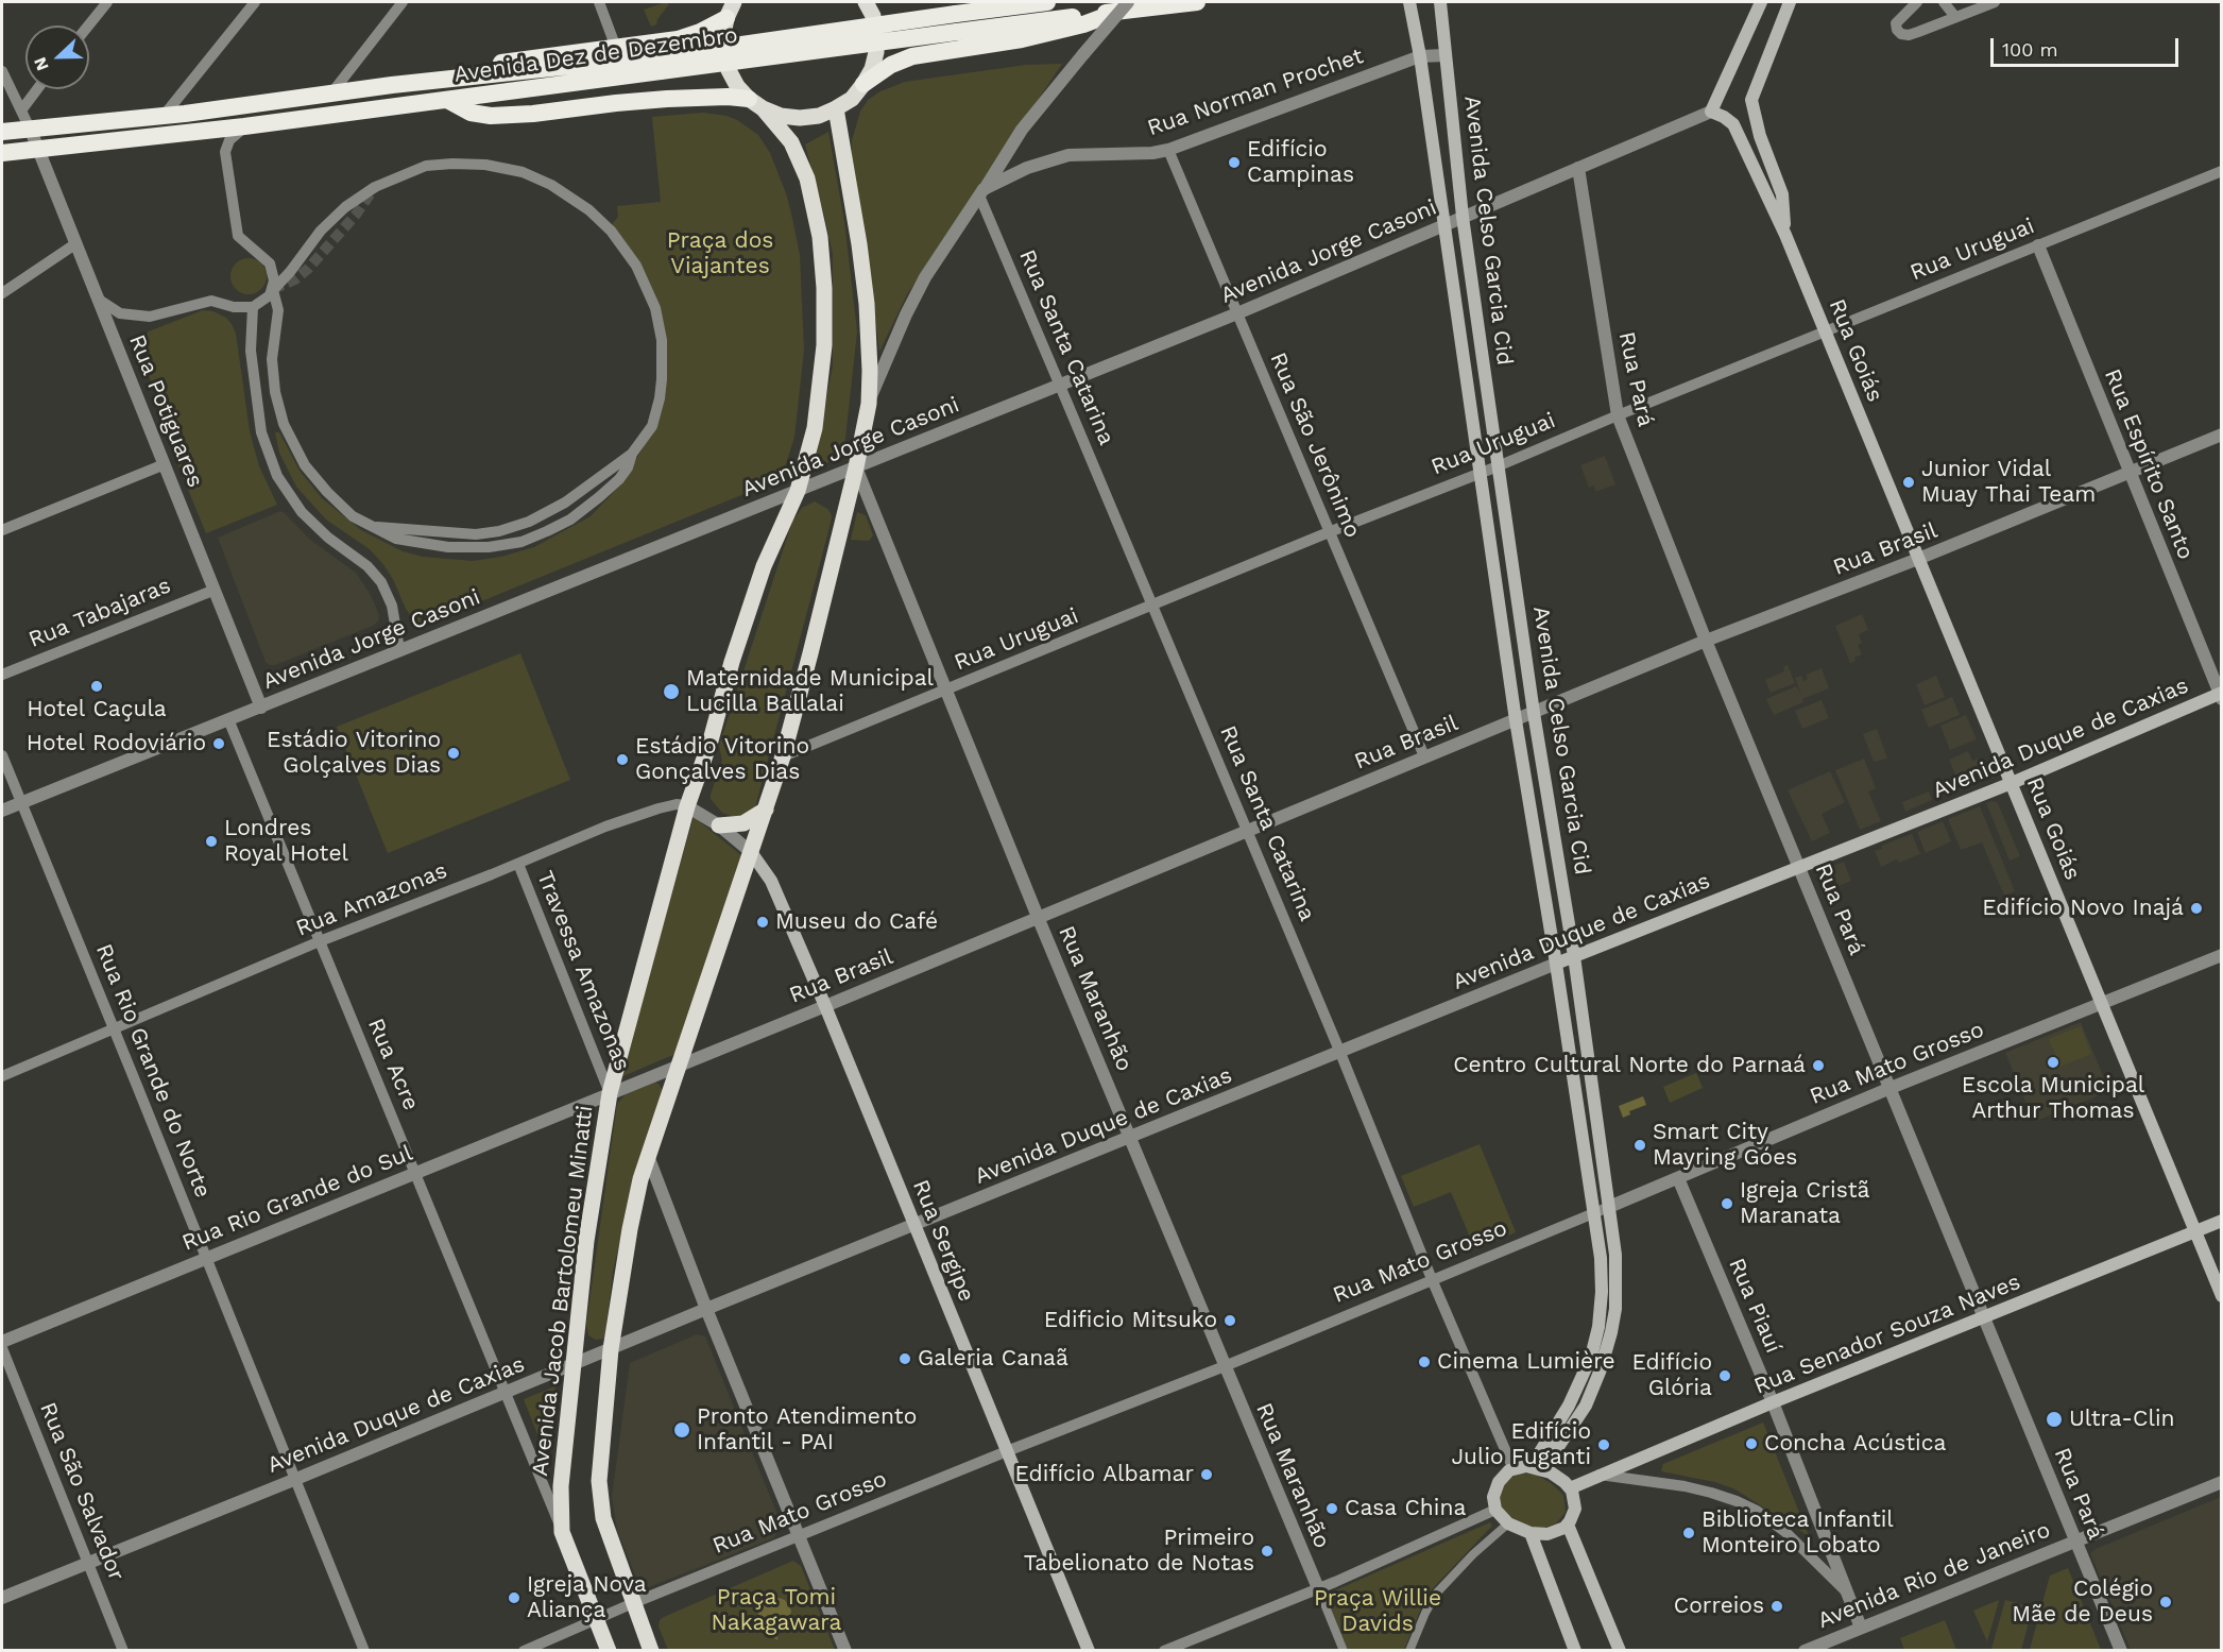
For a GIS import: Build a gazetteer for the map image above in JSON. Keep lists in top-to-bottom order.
{
  "streets": {
    "highway": ["Avenida Dez de Dezembro"],
    "main road": [
      "Avenida Celso Garcia Cid",
      "Rua Goiás",
      "Avenida Duque de Caxias",
      "Rua Sergipe",
      "Avenida Jacob Bartolomeu Minatti",
      "Rua Senador Souza Naves"
    ],
    "street": [
      "Rua Norman Prochet",
      "Rua Uruguai",
      "Avenida Jorge Casoni",
      "Rua Santa Catarina",
      "Rua Pará",
      "Rua Potiguares",
      "Rua São Jerônimo",
      "Rua Espírito Santo",
      "Rua Brasil",
      "Rua Tabajaras",
      "Rua Amazonas",
      "Travessa Amazonas",
      "Rua Maranhão",
      "Rua Mato Grosso",
      "Rua Acre",
      "Rua Rio Grande do Norte",
      "Rua Rio Grande do Sul",
      "Rua Piauí",
      "Rua São Salvador",
      "Avenida Rio de Janeiro"
    ]
  },
  "crossings": [
    ["Avenida Dez de Dezembro", "Rua Potiguares"],
    ["Rua Norman Prochet", "Avenida Celso Garcia Cid"],
    ["Rua Norman Prochet", "Rua Santa Catarina"],
    ["Rua Norman Prochet", "Rua São Jerônimo"],
    ["Avenida Celso Garcia Cid", "Rua Uruguai"],
    ["Avenida Celso Garcia Cid", "Avenida Jorge Casoni"],
    ["Avenida Celso Garcia Cid", "Rua Santa Catarina"],
    ["Avenida Celso Garcia Cid", "Rua Brasil"],
    ["Avenida Celso Garcia Cid", "Avenida Duque de Caxias"],
    ["Avenida Celso Garcia Cid", "Rua Mato Grosso"],
    ["Avenida Celso Garcia Cid", "Rua Senador Souza Naves"],
    ["Rua Uruguai", "Rua Santa Catarina"],
    ["Rua Uruguai", "Rua Goiás"],
    ["Rua Uruguai", "Rua Pará"],
    ["Rua Uruguai", "Rua São Jerônimo"],
    ["Rua Uruguai", "Rua Espírito Santo"],
    ["Rua Uruguai", "Rua Maranhão"],
    ["Avenida Jorge Casoni", "Rua Santa Catarina"],
    ["Avenida Jorge Casoni", "Rua Goiás"],
    ["Avenida Jorge Casoni", "Rua Pará"],
    ["Avenida Jorge Casoni", "Rua Potiguares"],
    ["Avenida Jorge Casoni", "Rua São Jerônimo"],
    ["Avenida Jorge Casoni", "Rua Maranhão"],
    ["Avenida Jorge Casoni", "Rua Acre"],
    ["Avenida Jorge Casoni", "Rua Rio Grande do Norte"],
    ["Avenida Jorge Casoni", "Avenida Jacob Bartolomeu Minatti"],
    ["Rua Santa Catarina", "Rua Brasil"],
    ["Rua Santa Catarina", "Avenida Duque de Caxias"],
    ["Rua Santa Catarina", "Rua Mato Grosso"],
    ["Rua Santa Catarina", "Rua Senador Souza Naves"],
    ["Rua Goiás", "Rua Brasil"],
    ["Rua Goiás", "Avenida Duque de Caxias"],
    ["Rua Goiás", "Rua Mato Grosso"],
    ["Rua Goiás", "Rua Senador Souza Naves"],
    ["Rua Pará", "Rua Brasil"],
    ["Rua Pará", "Avenida Duque de Caxias"],
    ["Rua Pará", "Rua Mato Grosso"],
    ["Rua Pará", "Rua Senador Souza Naves"],
    ["Rua Pará", "Avenida Rio de Janeiro"],
    ["Rua Potiguares", "Rua Tabajaras"],
    ["Rua São Jerônimo", "Rua Brasil"],
    ["Rua Espírito Santo", "Rua Brasil"],
    ["Rua Espírito Santo", "Avenida Duque de Caxias"],
    ["Rua Brasil", "Travessa Amazonas"],
    ["Rua Brasil", "Rua Maranhão"],
    ["Rua Brasil", "Rua Rio Grande do Sul"],
    ["Rua Brasil", "Rua Sergipe"],
    ["Rua Brasil", "Avenida Jacob Bartolomeu Minatti"],
    ["Avenida Duque de Caxias", "Rua Maranhão"],
    ["Avenida Duque de Caxias", "Rua Acre"],
    ["Avenida Duque de Caxias", "Rua Rio Grande do Norte"],
    ["Avenida Duque de Caxias", "Rua Sergipe"],
    ["Avenida Duque de Caxias", "Avenida Jacob Bartolomeu Minatti"],
    ["Avenida Duque de Caxias", "Rua São Salvador"],
    ["Rua Amazonas", "Travessa Amazonas"],
    ["Rua Amazonas", "Rua Acre"],
    ["Rua Amazonas", "Rua Rio Grande do Norte"],
    ["Rua Amazonas", "Avenida Jacob Bartolomeu Minatti"],
    ["Travessa Amazonas", "Rua Rio Grande do Sul"],
    ["Travessa Amazonas", "Avenida Jacob Bartolomeu Minatti"],
    ["Rua Maranhão", "Rua Mato Grosso"],
    ["Rua Mato Grosso", "Rua Sergipe"],
    ["Rua Mato Grosso", "Avenida Jacob Bartolomeu Minatti"],
    ["Rua Mato Grosso", "Rua Piauí"],
    ["Rua Acre", "Rua Rio Grande do Sul"],
    ["Rua Acre", "Avenida Jacob Bartolomeu Minatti"],
    ["Rua Rio Grande do Norte", "Rua Rio Grande do Sul"],
    ["Rua Rio Grande do Sul", "Avenida Jacob Bartolomeu Minatti"],
    ["Rua Piauí", "Rua Senador Souza Naves"],
    ["Rua Piauí", "Avenida Rio de Janeiro"]
  ],
  "parks": ["Praça dos Viajantes", "Praça Tomi Nakagawara", "Praça Willie Davids"],
  "places": [
    "Edifício Campinas",
    "Junior Vidal Muay Thai Team",
    "Hotel Caçula",
    "Maternidade Municipal Lucilla Ballalai",
    "Hotel Rodoviário",
    "Estádio Vitorino Golçalves Dias",
    "Estádio Vitorino Gonçalves Dias",
    "Londres Royal Hotel",
    "Edifício Novo Inajá",
    "Museu do Café",
    "Escola Municipal Arthur Thomas",
    "Centro Cultural Norte do Parnaá",
    "Smart City Mayring Góes",
    "Igreja Cristã Maranata",
    "Edificio Mitsuko",
    "Galeria Canaã",
    "Cinema Lumière",
    "Edifício Glória",
    "Ultra-Clin",
    "Pronto Atendimento Infantil - PAI",
    "Concha Acústica",
    "Edifício Julio Fuganti",
    "Edifício Albamar",
    "Casa China",
    "Biblioteca Infantil Monteiro Lobato",
    "Primeiro Tabelionato de Notas",
    "Igreja Nova Aliança",
    "Colégio Mãe de Deus",
    "Correios"
  ],
  "scale_bar": "100 m",
  "north": "left"
}
